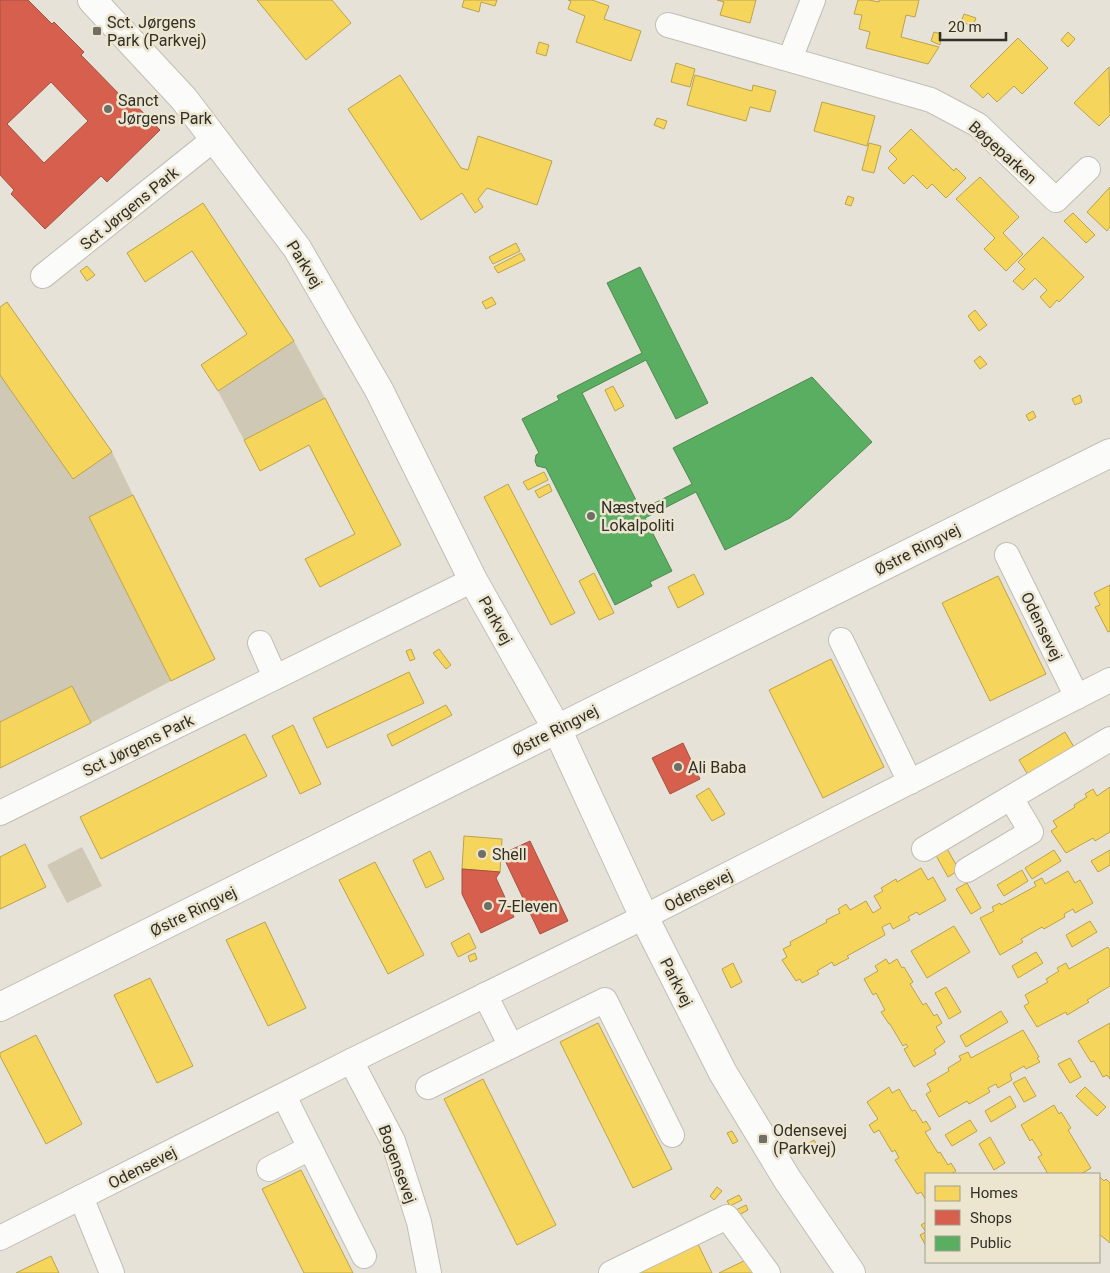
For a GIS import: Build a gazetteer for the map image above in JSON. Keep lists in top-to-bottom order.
{
  "streets": {
    "street": [
      "Bøgeparken",
      "Sct Jørgens Park",
      "Parkvej",
      "Østre Ringvej",
      "Odensevej",
      "Bogensevej"
    ]
  },
  "crossings": [
    ["Sct Jørgens Park", "Parkvej"],
    ["Parkvej", "Østre Ringvej"],
    ["Parkvej", "Odensevej"],
    ["Odensevej", "Bogensevej"]
  ],
  "places": {
    "transit": ["Sct. Jørgens Park (Parkvej)", "Odensevej (Parkvej)"],
    "other": [
      "Sanct Jørgens Park",
      "Næstved Lokalpoliti",
      "Ali Baba",
      "Shell",
      "7-Eleven"
    ]
  },
  "legend": ["Homes", "Shops", "Public"],
  "scale_bar": "20 m"
}
